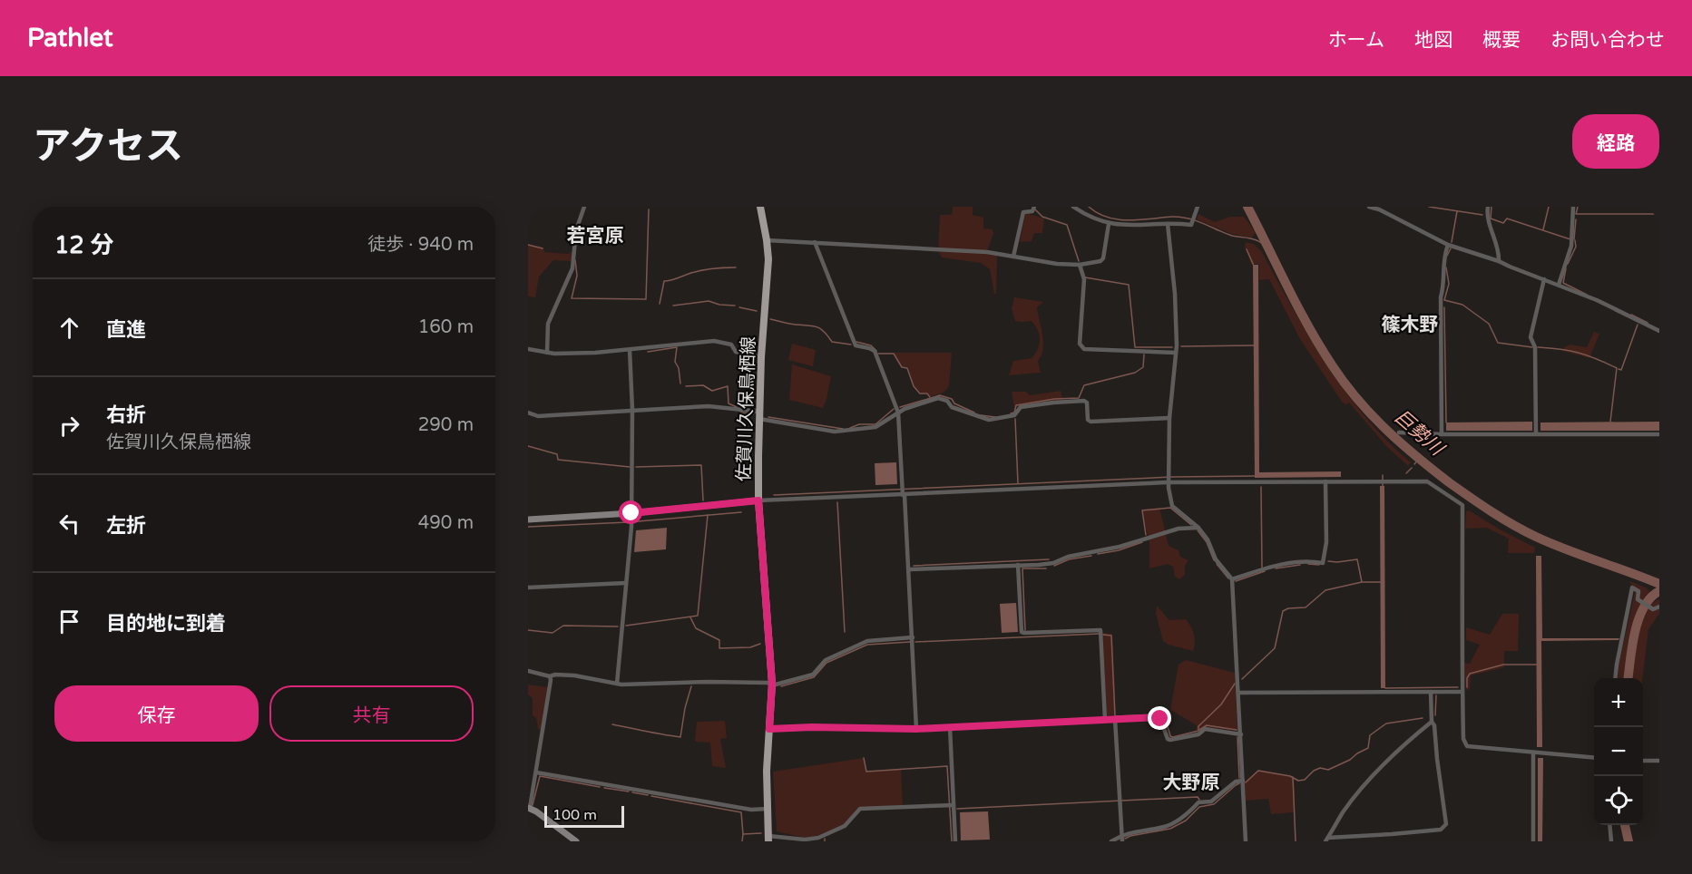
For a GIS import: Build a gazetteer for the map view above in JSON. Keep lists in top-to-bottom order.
{
  "streets": {
    "main road": ["佐賀川久保鳥栖線"]
  },
  "districts": ["若宮原", "篠木野", "大野原"],
  "water": ["巨勢川"],
  "scale_bar": "100 m",
  "page": {
    "header": "Pathlet",
    "nav": [
      "ホーム",
      "地図",
      "概要",
      "お問い合わせ"
    ],
    "title": "アクセス",
    "buttons": [
      "経路",
      ["保存", "共有"]
    ],
    "heading": ["12 分", "徒歩 · 940 m"],
    "list": [
      ["直進", "160 m"],
      ["右折", "佐賀川久保鳥栖線", "290 m"],
      ["左折", "490 m"],
      "目的地に到着"
    ],
    "map_buttons": ["+", "−"],
    "scale": "100 m"
  }
}
